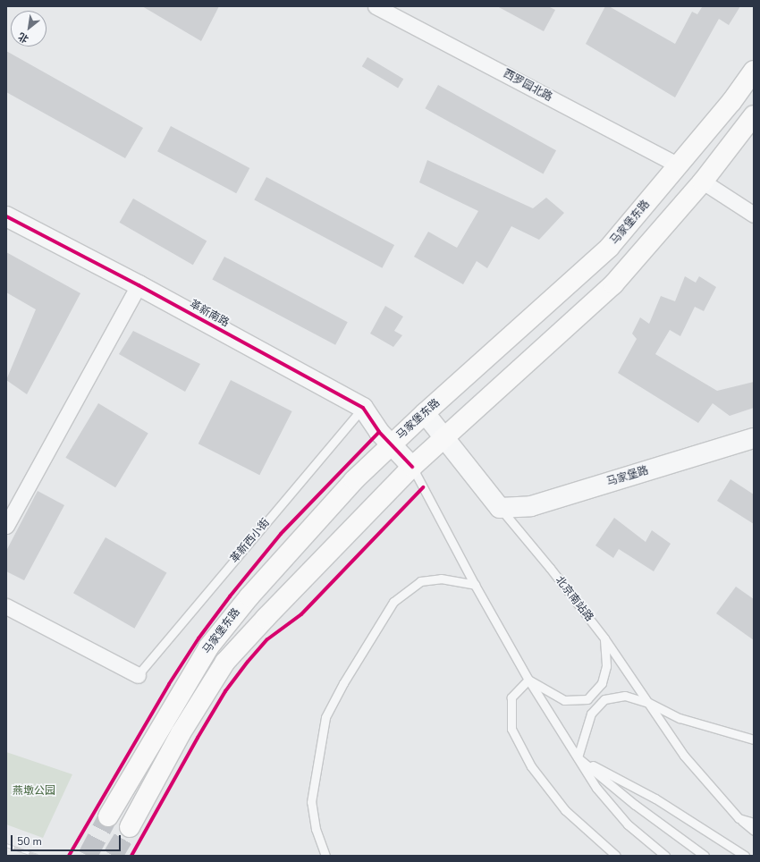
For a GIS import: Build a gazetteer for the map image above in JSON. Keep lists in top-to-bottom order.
{
  "streets": {
    "main road": ["马家堡东路"],
    "street": [
      "西罗园北路",
      "革新南路",
      "马家堡路",
      "北京南站路"
    ],
    "lane": ["革新西小街"]
  },
  "crossings": [
    ["西罗园北路", "马家堡东路"],
    ["马家堡东路", "革新南路"],
    ["马家堡东路", "北京南站路"],
    ["革新南路", "革新西小街"],
    ["马家堡路", "北京南站路"]
  ],
  "parks": ["燕墩公园"],
  "scale_bar": "50 m",
  "north": "bottom left"
}
